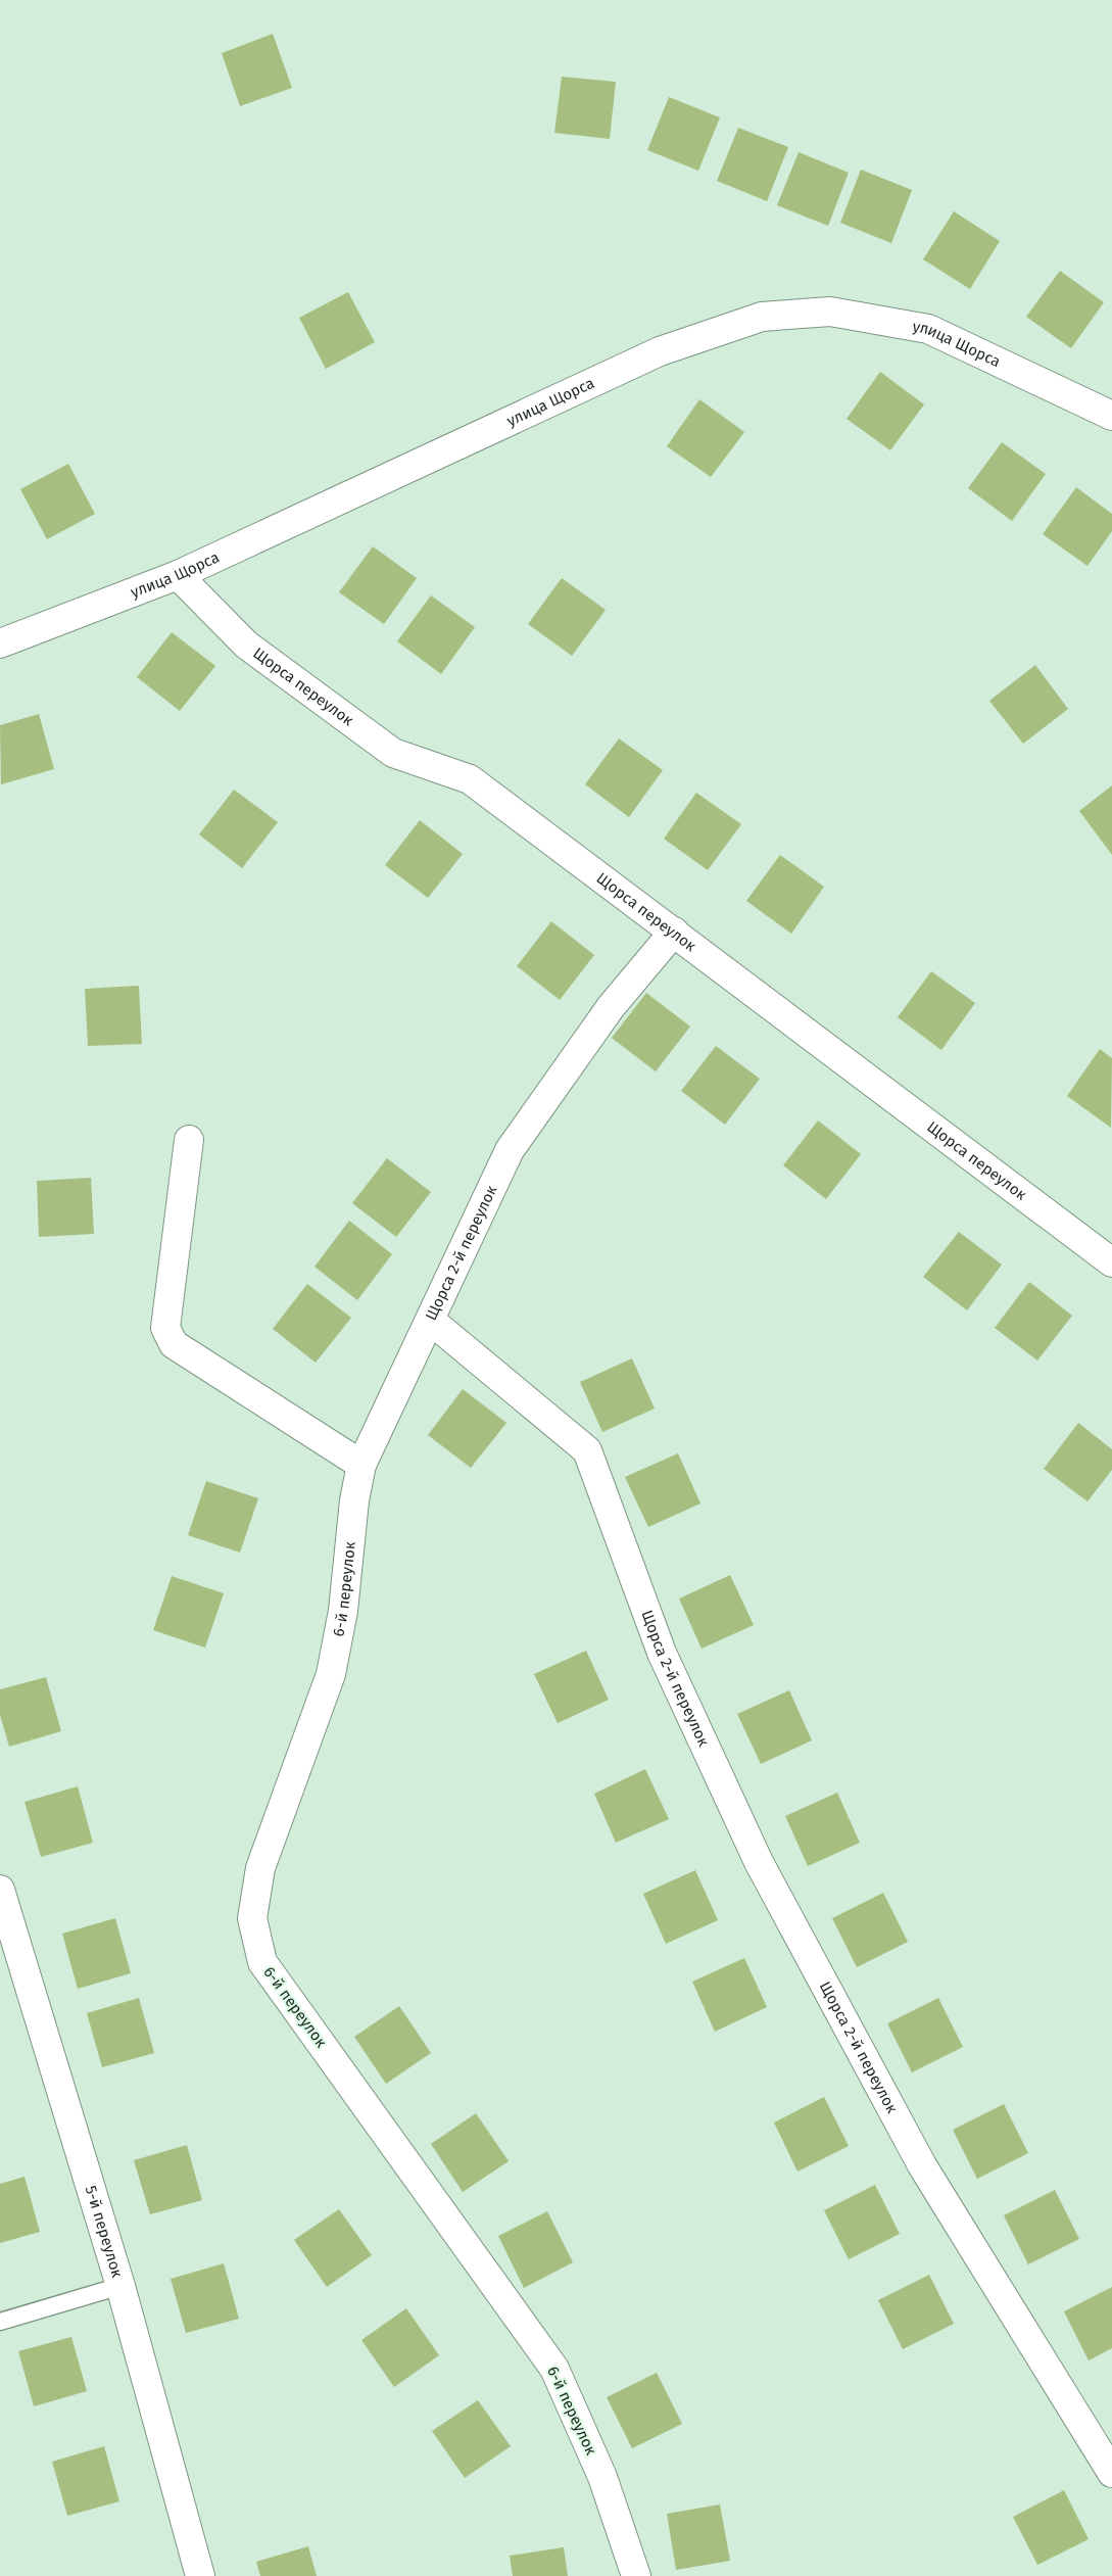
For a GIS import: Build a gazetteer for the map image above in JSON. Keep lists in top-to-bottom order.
{
  "streets": {
    "street": [
      "улица Щорса",
      "Щорса переулок",
      "Щорса 2-й переулок",
      "6-й переулок",
      "5-й переулок"
    ]
  },
  "crossings": [
    ["улица Щорса", "Щорса переулок"],
    ["Щорса переулок", "Щорса 2-й переулок"],
    ["Щорса 2-й переулок", "6-й переулок"]
  ]
}
